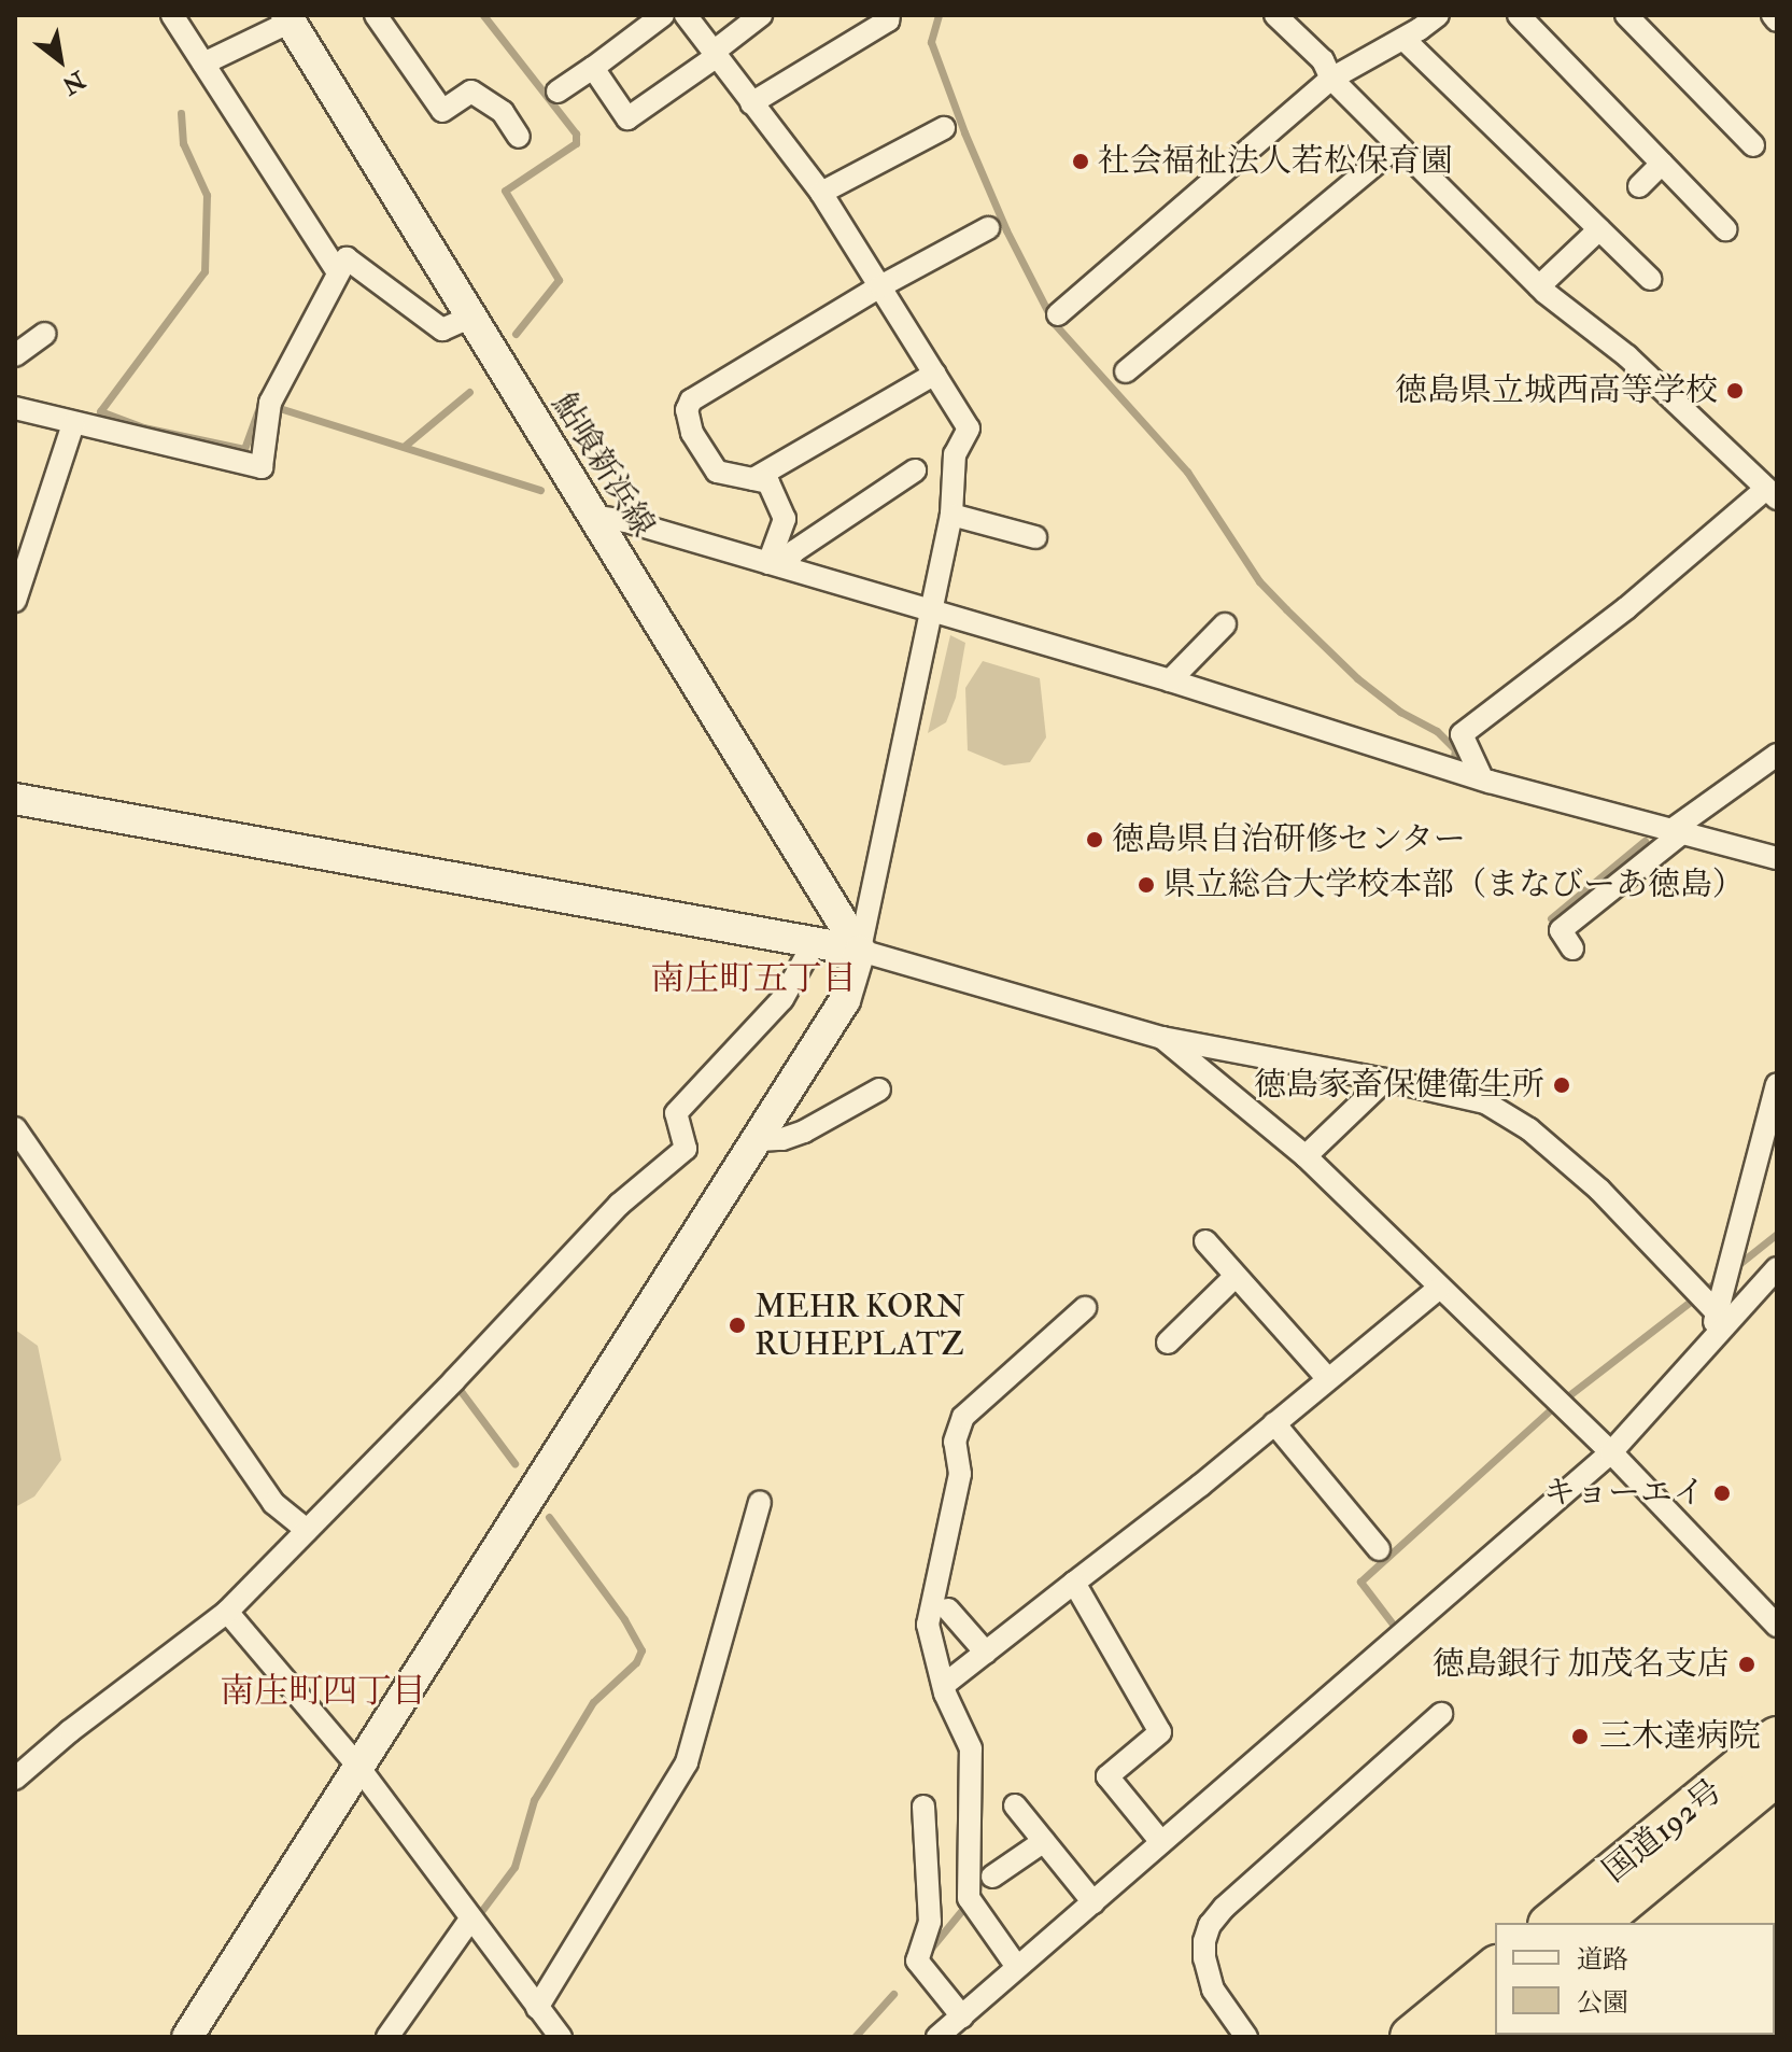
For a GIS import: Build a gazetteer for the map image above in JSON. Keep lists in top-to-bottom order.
{
  "streets": {
    "highway": ["国道192号"],
    "street": ["鮎喰新浜線"]
  },
  "districts": ["南庄町五丁目", "南庄町四丁目"],
  "places": [
    "社会福祉法人若松保育園",
    "徳島県立城西高等学校",
    "徳島県自治研修センター",
    "県立総合大学校本部（まなびーあ徳島）",
    "徳島家畜保健衛生所",
    "MEHR KORN RUHEPLATZ",
    "キョーエイ",
    "徳島銀行 加茂名支店",
    "三木達病院"
  ],
  "legend": ["道路", "公園"],
  "north": "bottom right"
}
